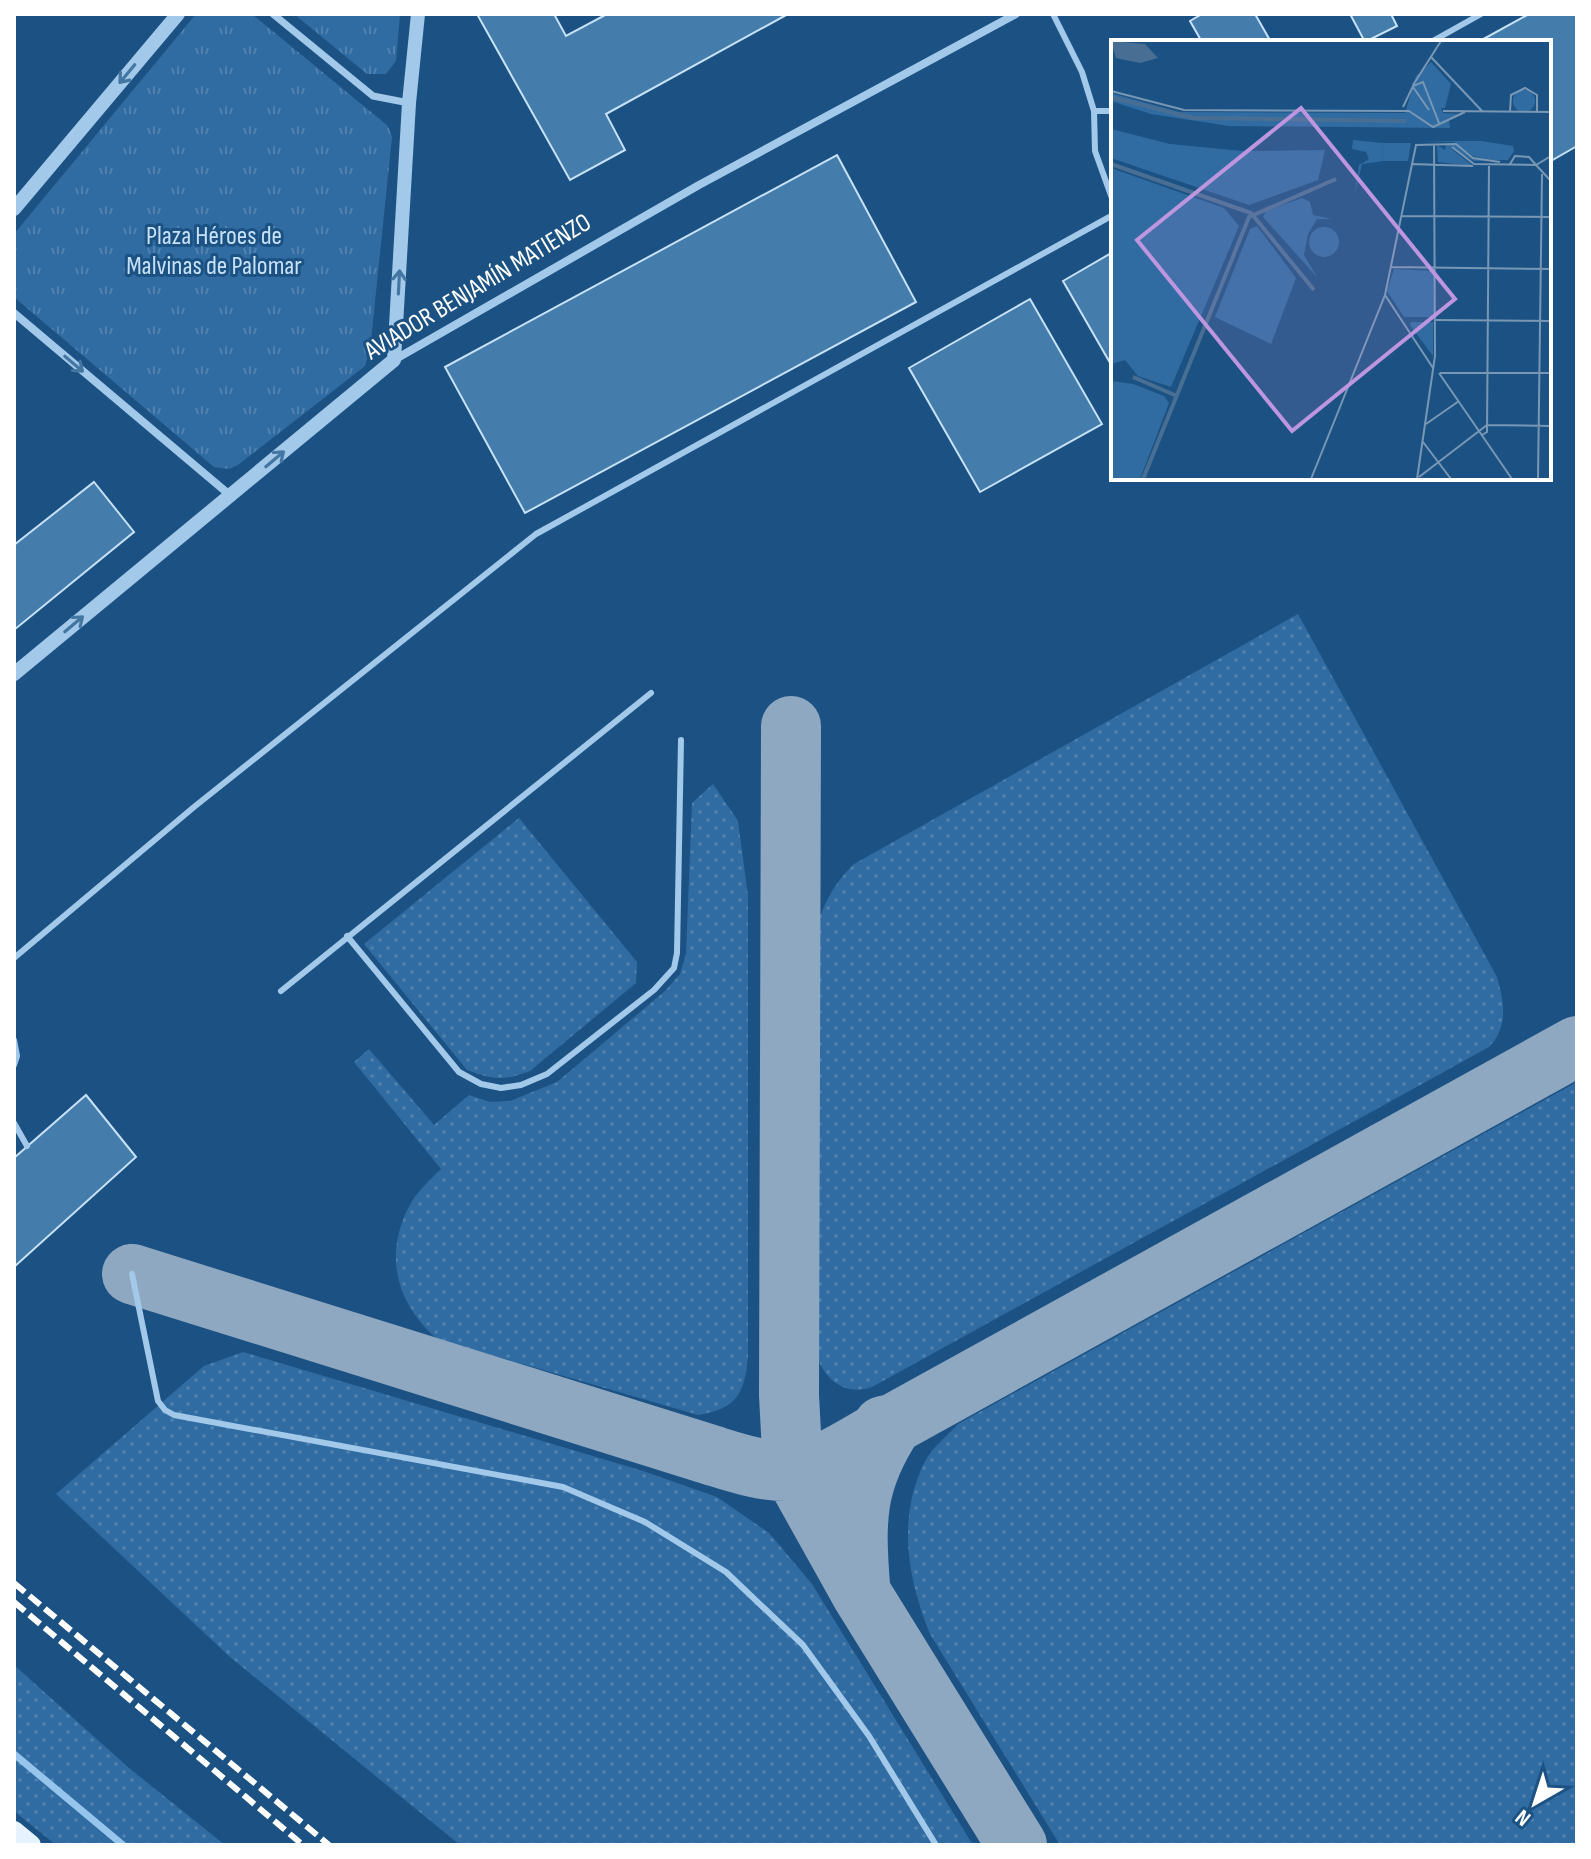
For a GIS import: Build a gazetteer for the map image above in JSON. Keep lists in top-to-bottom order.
{
  "streets": {
    "street": ["AVIADOR BENJAMÍN MATIENZO"]
  },
  "one_way": ["AVIADOR BENJAMÍN MATIENZO"],
  "parks": ["Plaza Héroes de Malvinas de Palomar"],
  "north": "bottom left"
}
